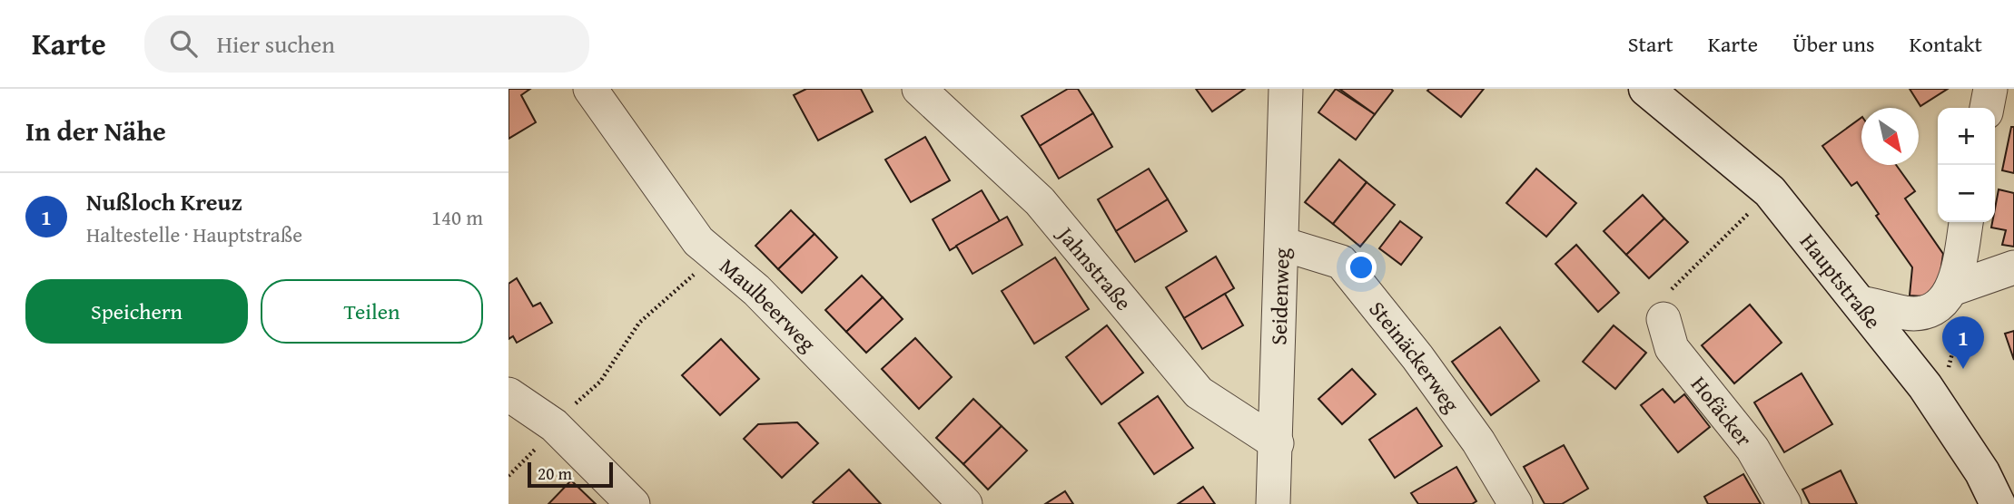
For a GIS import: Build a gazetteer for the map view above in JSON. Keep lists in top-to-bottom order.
{
  "streets": {
    "main road": ["Hauptstraße"],
    "street": [
      "Jahnstraße",
      "Seidenweg",
      "Maulbeerweg",
      "Steinäckerweg",
      "Hofäcker"
    ]
  },
  "crossings": [
    ["Jahnstraße", "Seidenweg"],
    ["Seidenweg", "Steinäckerweg"]
  ],
  "scale_bar": "20 m",
  "north": "bottom right",
  "page": {
    "header": "Karte",
    "search": "Hier suchen",
    "nav": [
      "Start",
      "Karte",
      "Über uns",
      "Kontakt"
    ],
    "heading": "In der Nähe",
    "map_buttons": ["+", "−"],
    "list": [
      {
        "mark": "1",
        "name": "Nußloch Kreuz",
        "note": "Haltestelle · Hauptstraße",
        "value": "140 m"
      }
    ],
    "buttons": ["Speichern", "Teilen"],
    "pins": "1",
    "scale": "20 m"
  }
}
